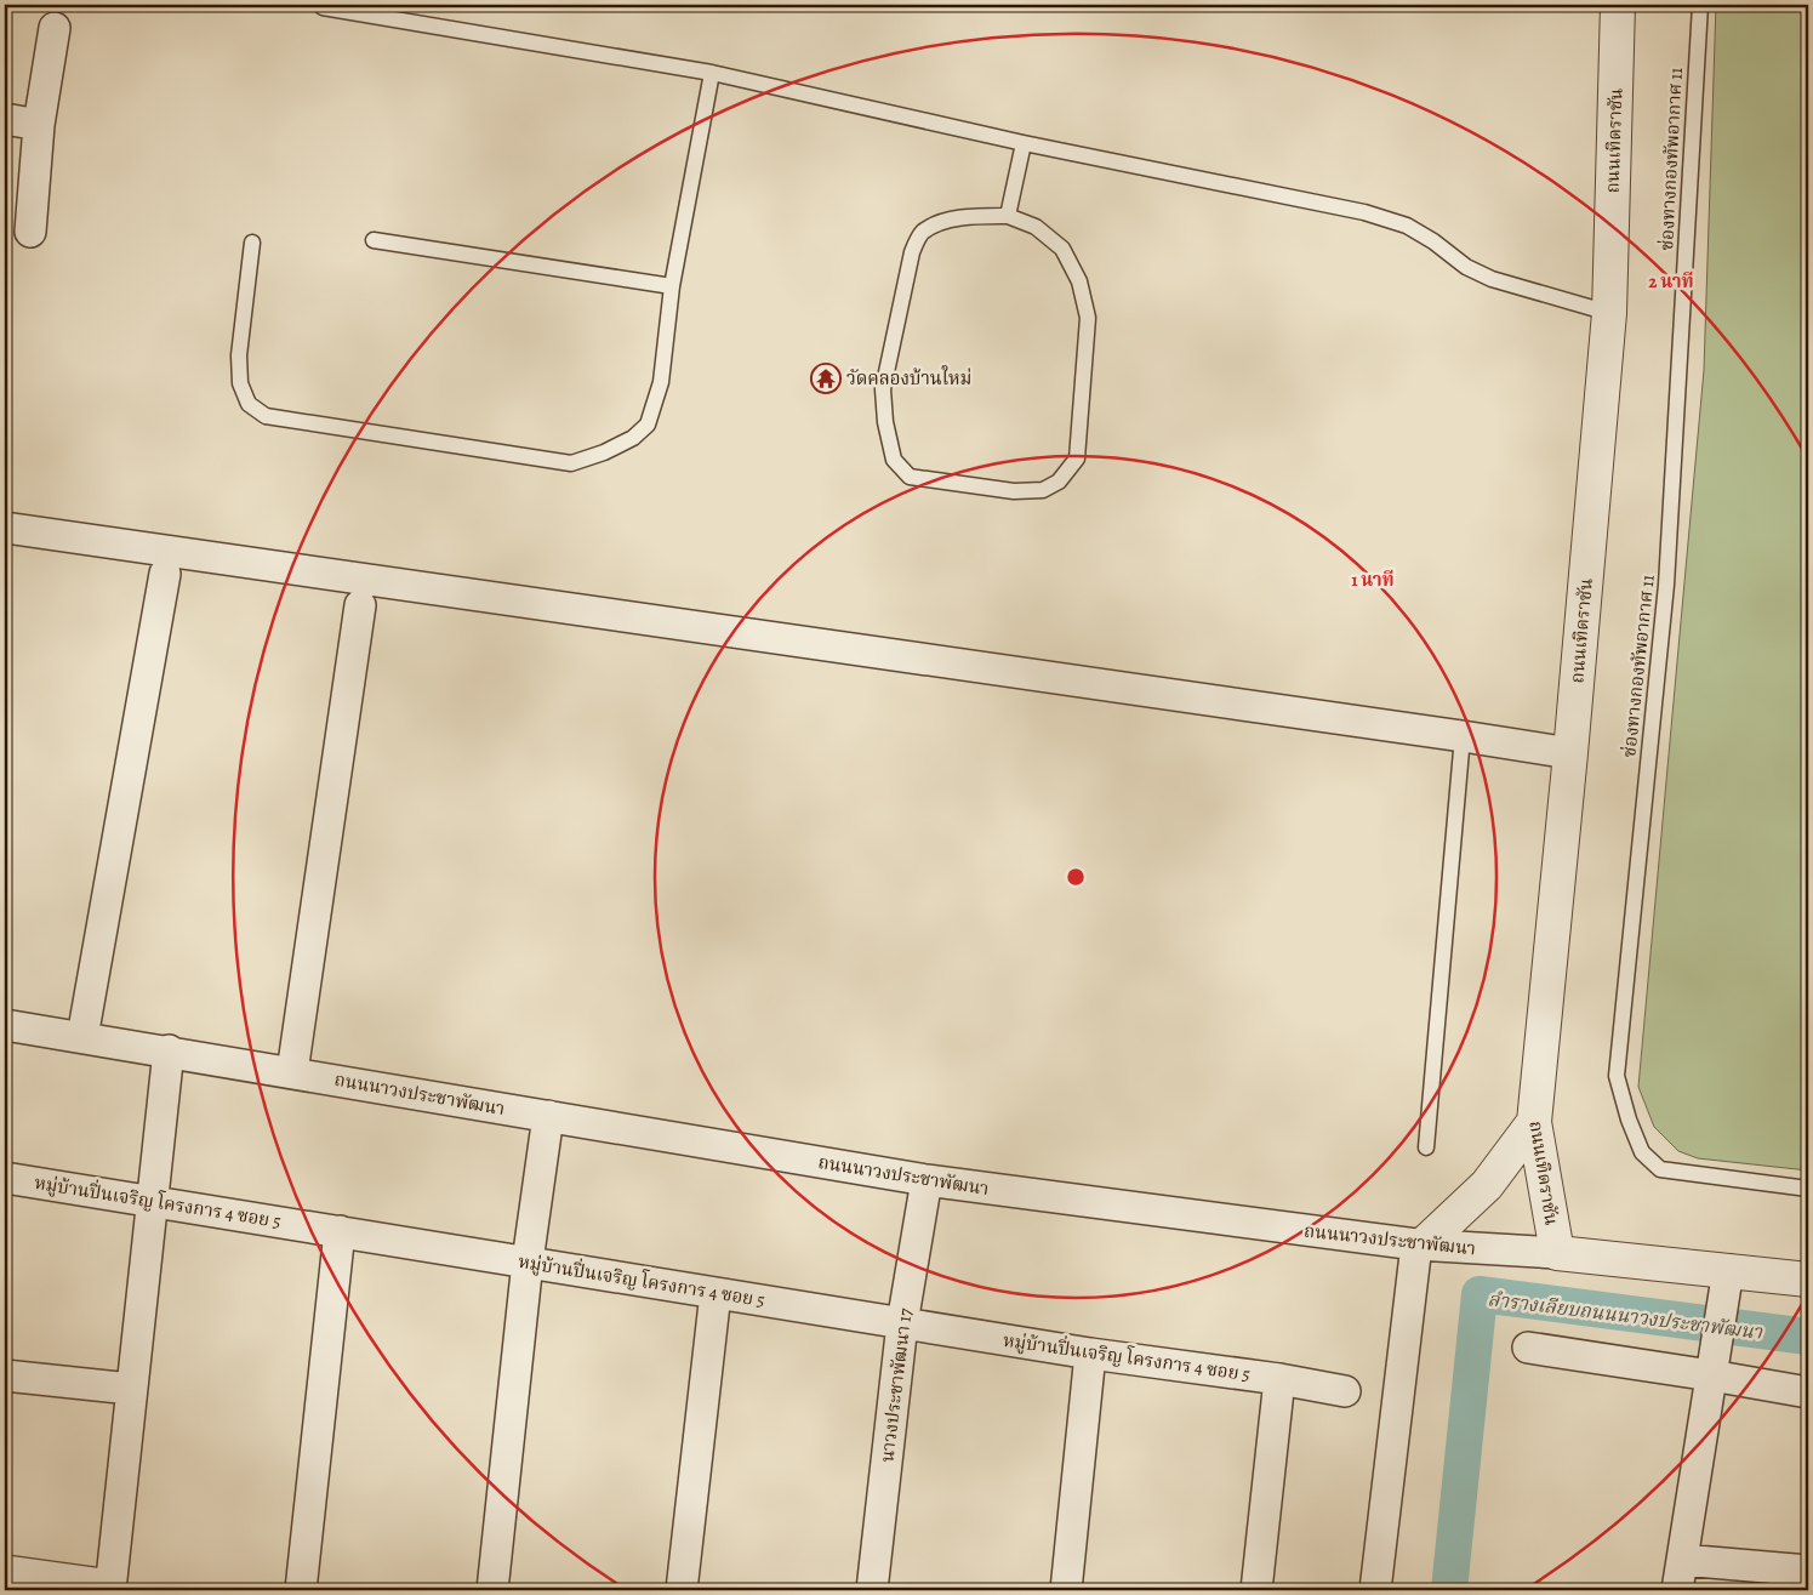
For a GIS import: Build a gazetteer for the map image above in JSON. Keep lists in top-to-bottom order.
{
  "streets": {
    "street": [
      "ถนนเทิดราชัน",
      "ถนนนาวงประชาพัฒนา",
      "หมู่บ้านปิ่นเจริญ โครงการ 4 ซอย 5",
      "นาวงประชาพัฒนา 17"
    ],
    "lane": ["ช่องทางกองทัพอากาศ 11"]
  },
  "crossings": [
    ["ถนนเทิดราชัน", "ถนนนาวงประชาพัฒนา"],
    ["ถนนนาวงประชาพัฒนา", "นาวงประชาพัฒนา 17"],
    ["หมู่บ้านปิ่นเจริญ โครงการ 4 ซอย 5", "นาวงประชาพัฒนา 17"]
  ],
  "water": ["ลำรางเลียบถนนนาวงประชาพัฒนา"],
  "places": {
    "temple": ["วัดคลองบ้านใหม่"]
  },
  "rings": ["2 นาที", "1 นาที"]
}
